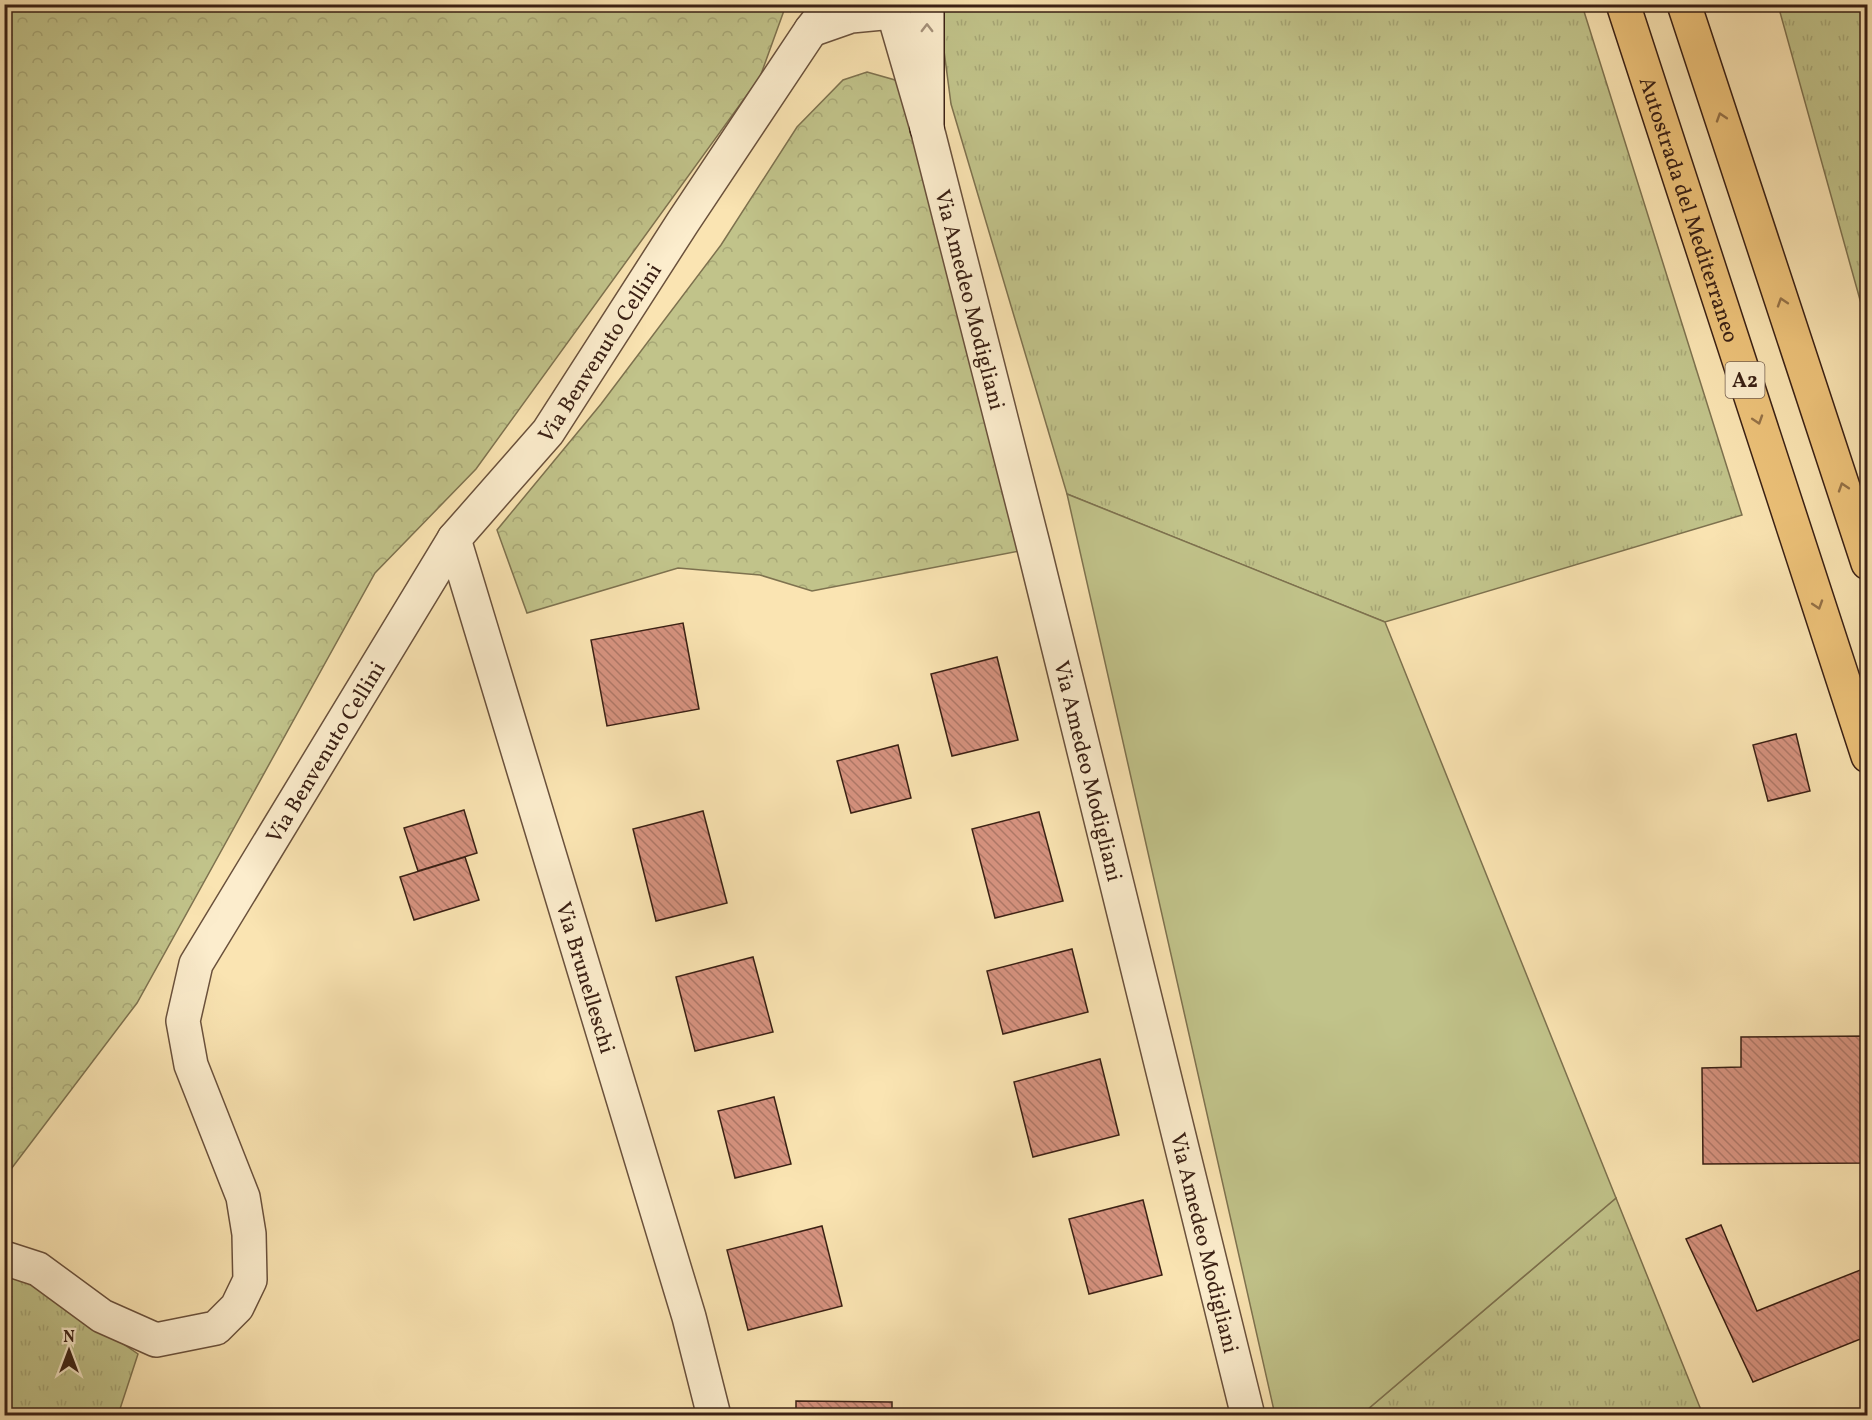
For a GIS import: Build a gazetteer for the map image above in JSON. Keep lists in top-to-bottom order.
{
  "streets": {
    "highway": ["Autostrada del Mediterraneo", "A2"],
    "street": ["Via Amedeo Modigliani", "Via Benvenuto Cellini", "Via Brunelleschi"]
  },
  "crossings": [
    ["Via Benvenuto Cellini", "Via Brunelleschi"]
  ],
  "north": "top"
}
